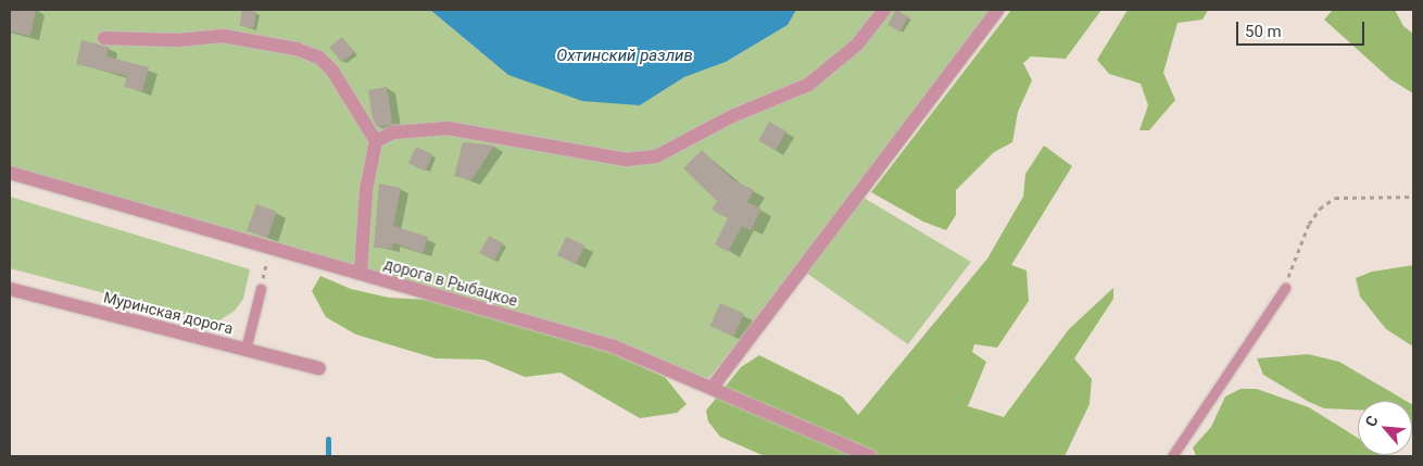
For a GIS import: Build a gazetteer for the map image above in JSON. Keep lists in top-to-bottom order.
{
  "streets": {
    "street": ["дорога в Рыбацкое", "Муринская дорога"]
  },
  "water": ["Охтинский разлив"],
  "scale_bar": "50 m",
  "north": "top left"
}
